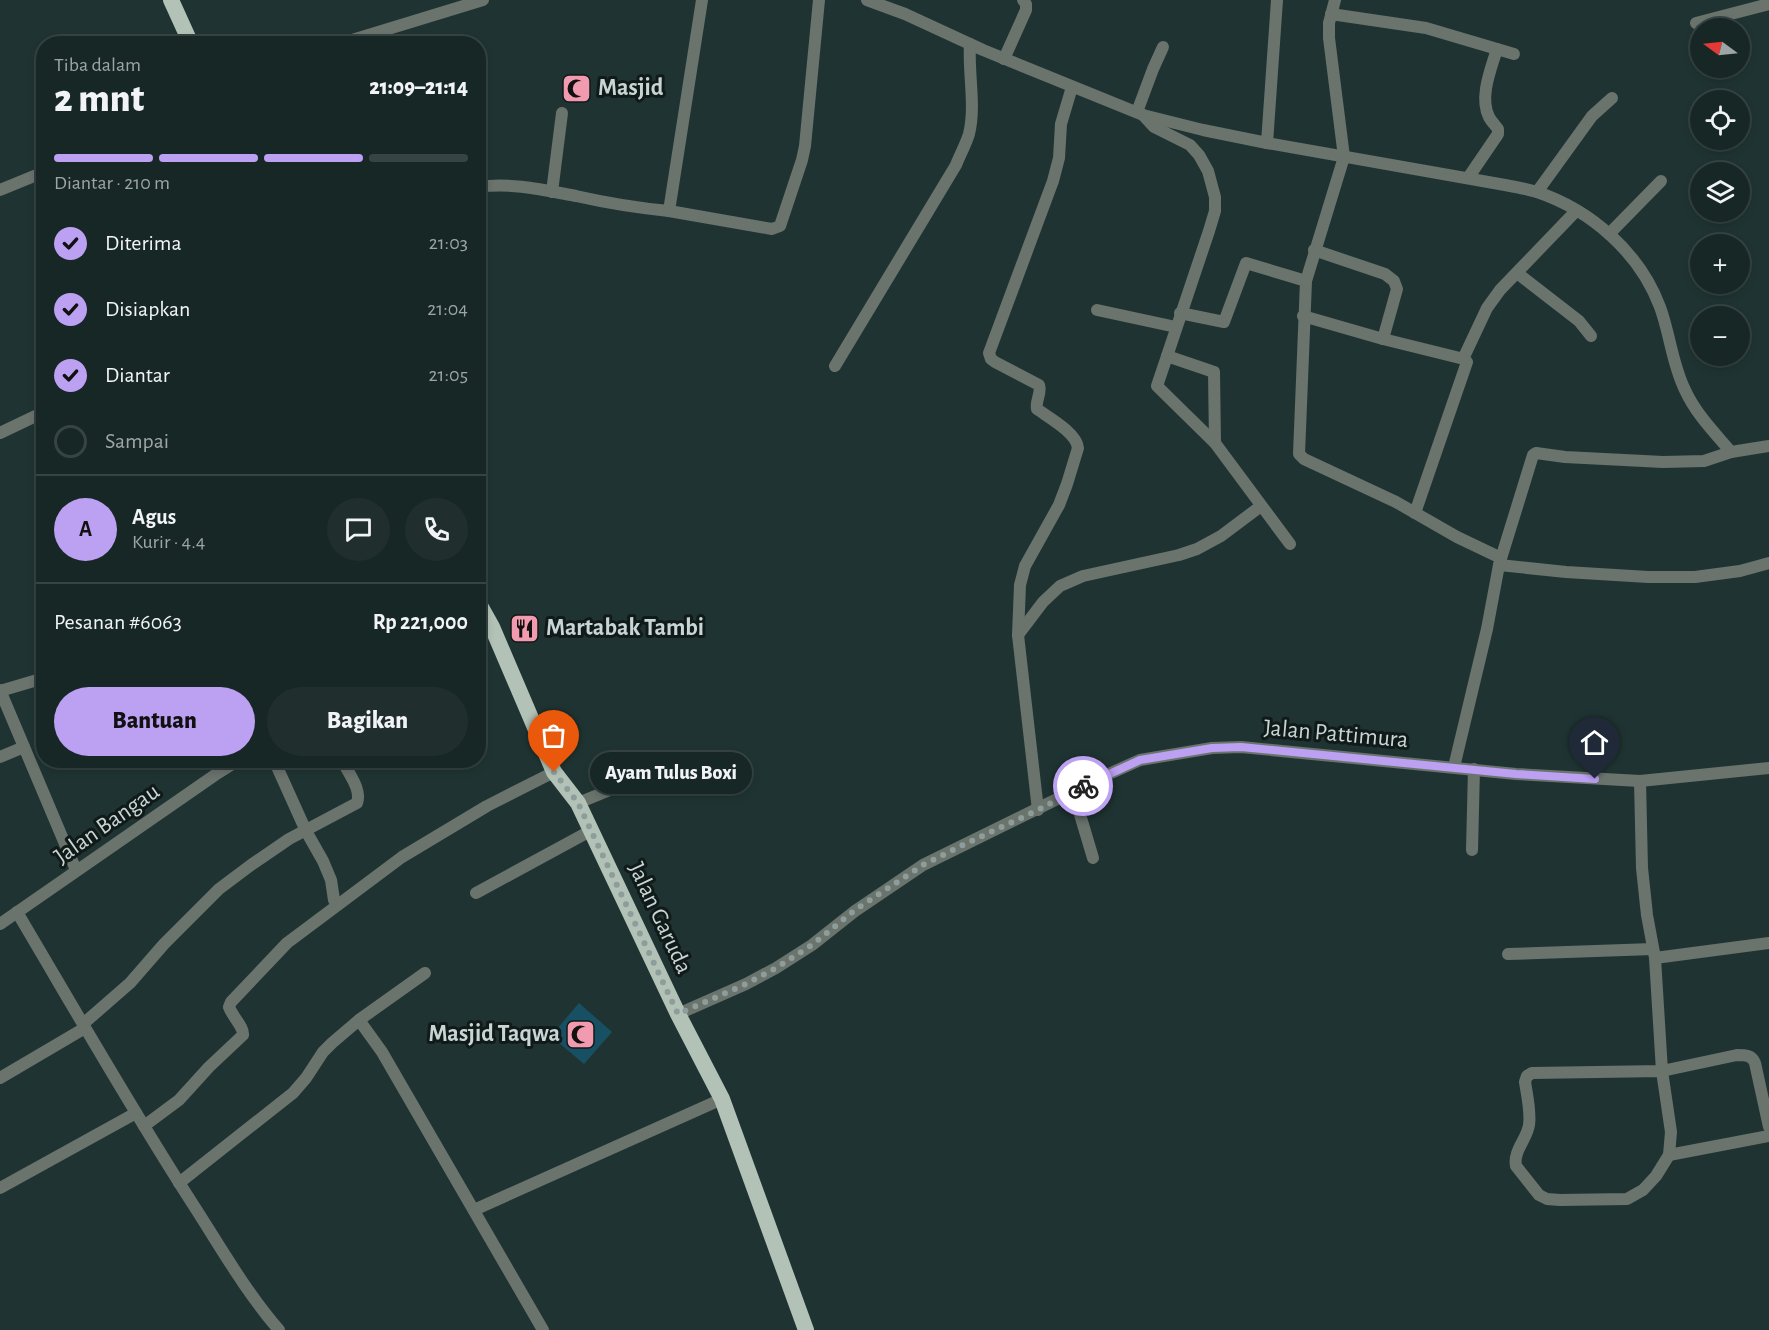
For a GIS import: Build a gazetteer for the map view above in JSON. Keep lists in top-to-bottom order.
{
  "streets": {
    "highway": ["Jalan Garuda"],
    "street": ["Jalan Pattimura", "Jalan Bangau"]
  },
  "crossings": [
    ["Jalan Pattimura", "Jalan Garuda"]
  ],
  "places": {
    "mosque": ["Masjid", "Masjid Taqwa"],
    "restaurant": ["Martabak Tambi"],
    "other": ["Ayam Tulus Boxi"]
  },
  "north": "left",
  "page": {
    "map_buttons": ["+", "−"],
    "heading": ["2 mnt", "Tiba dalam", "21:09–21:14"],
    "panel": [
      "Agus",
      "Kurir · 4.4",
      "Pesanan #6063",
      "Rp 221,000"
    ],
    "bar": "Diantar · 210 m",
    "list": [
      ["Diterima", "21:03"],
      ["Disiapkan", "21:04"],
      ["Diantar", "21:05"],
      "Sampai"
    ],
    "round": "A",
    "buttons": ["Bantuan", "Bagikan"],
    "bubble": "Ayam Tulus Boxi"
  }
}
